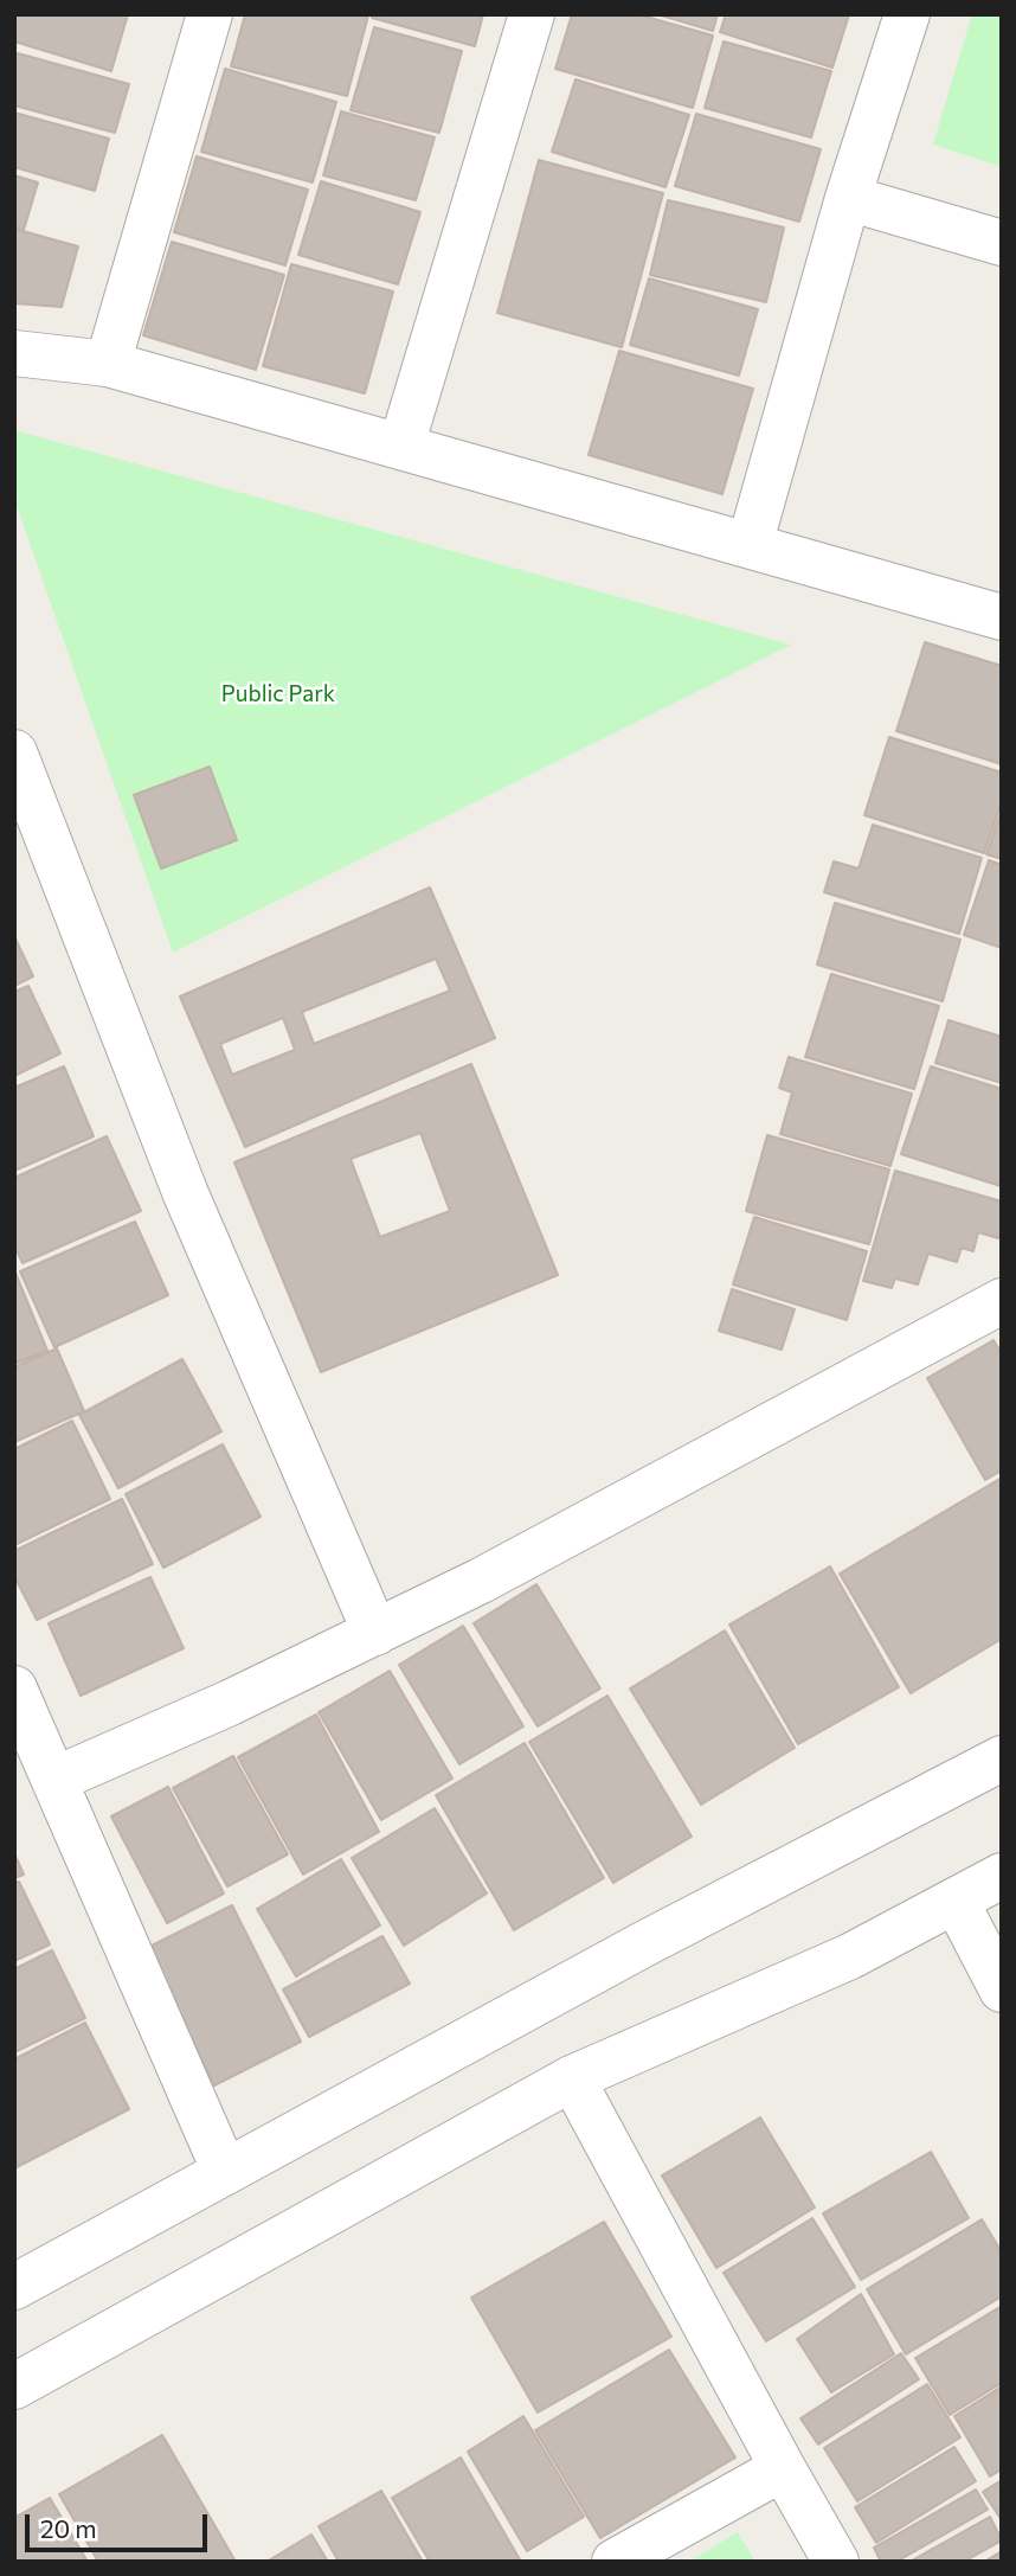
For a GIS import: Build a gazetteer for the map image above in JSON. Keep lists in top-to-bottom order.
{
  "parks": ["Public Park"],
  "scale_bar": "20 m"
}
